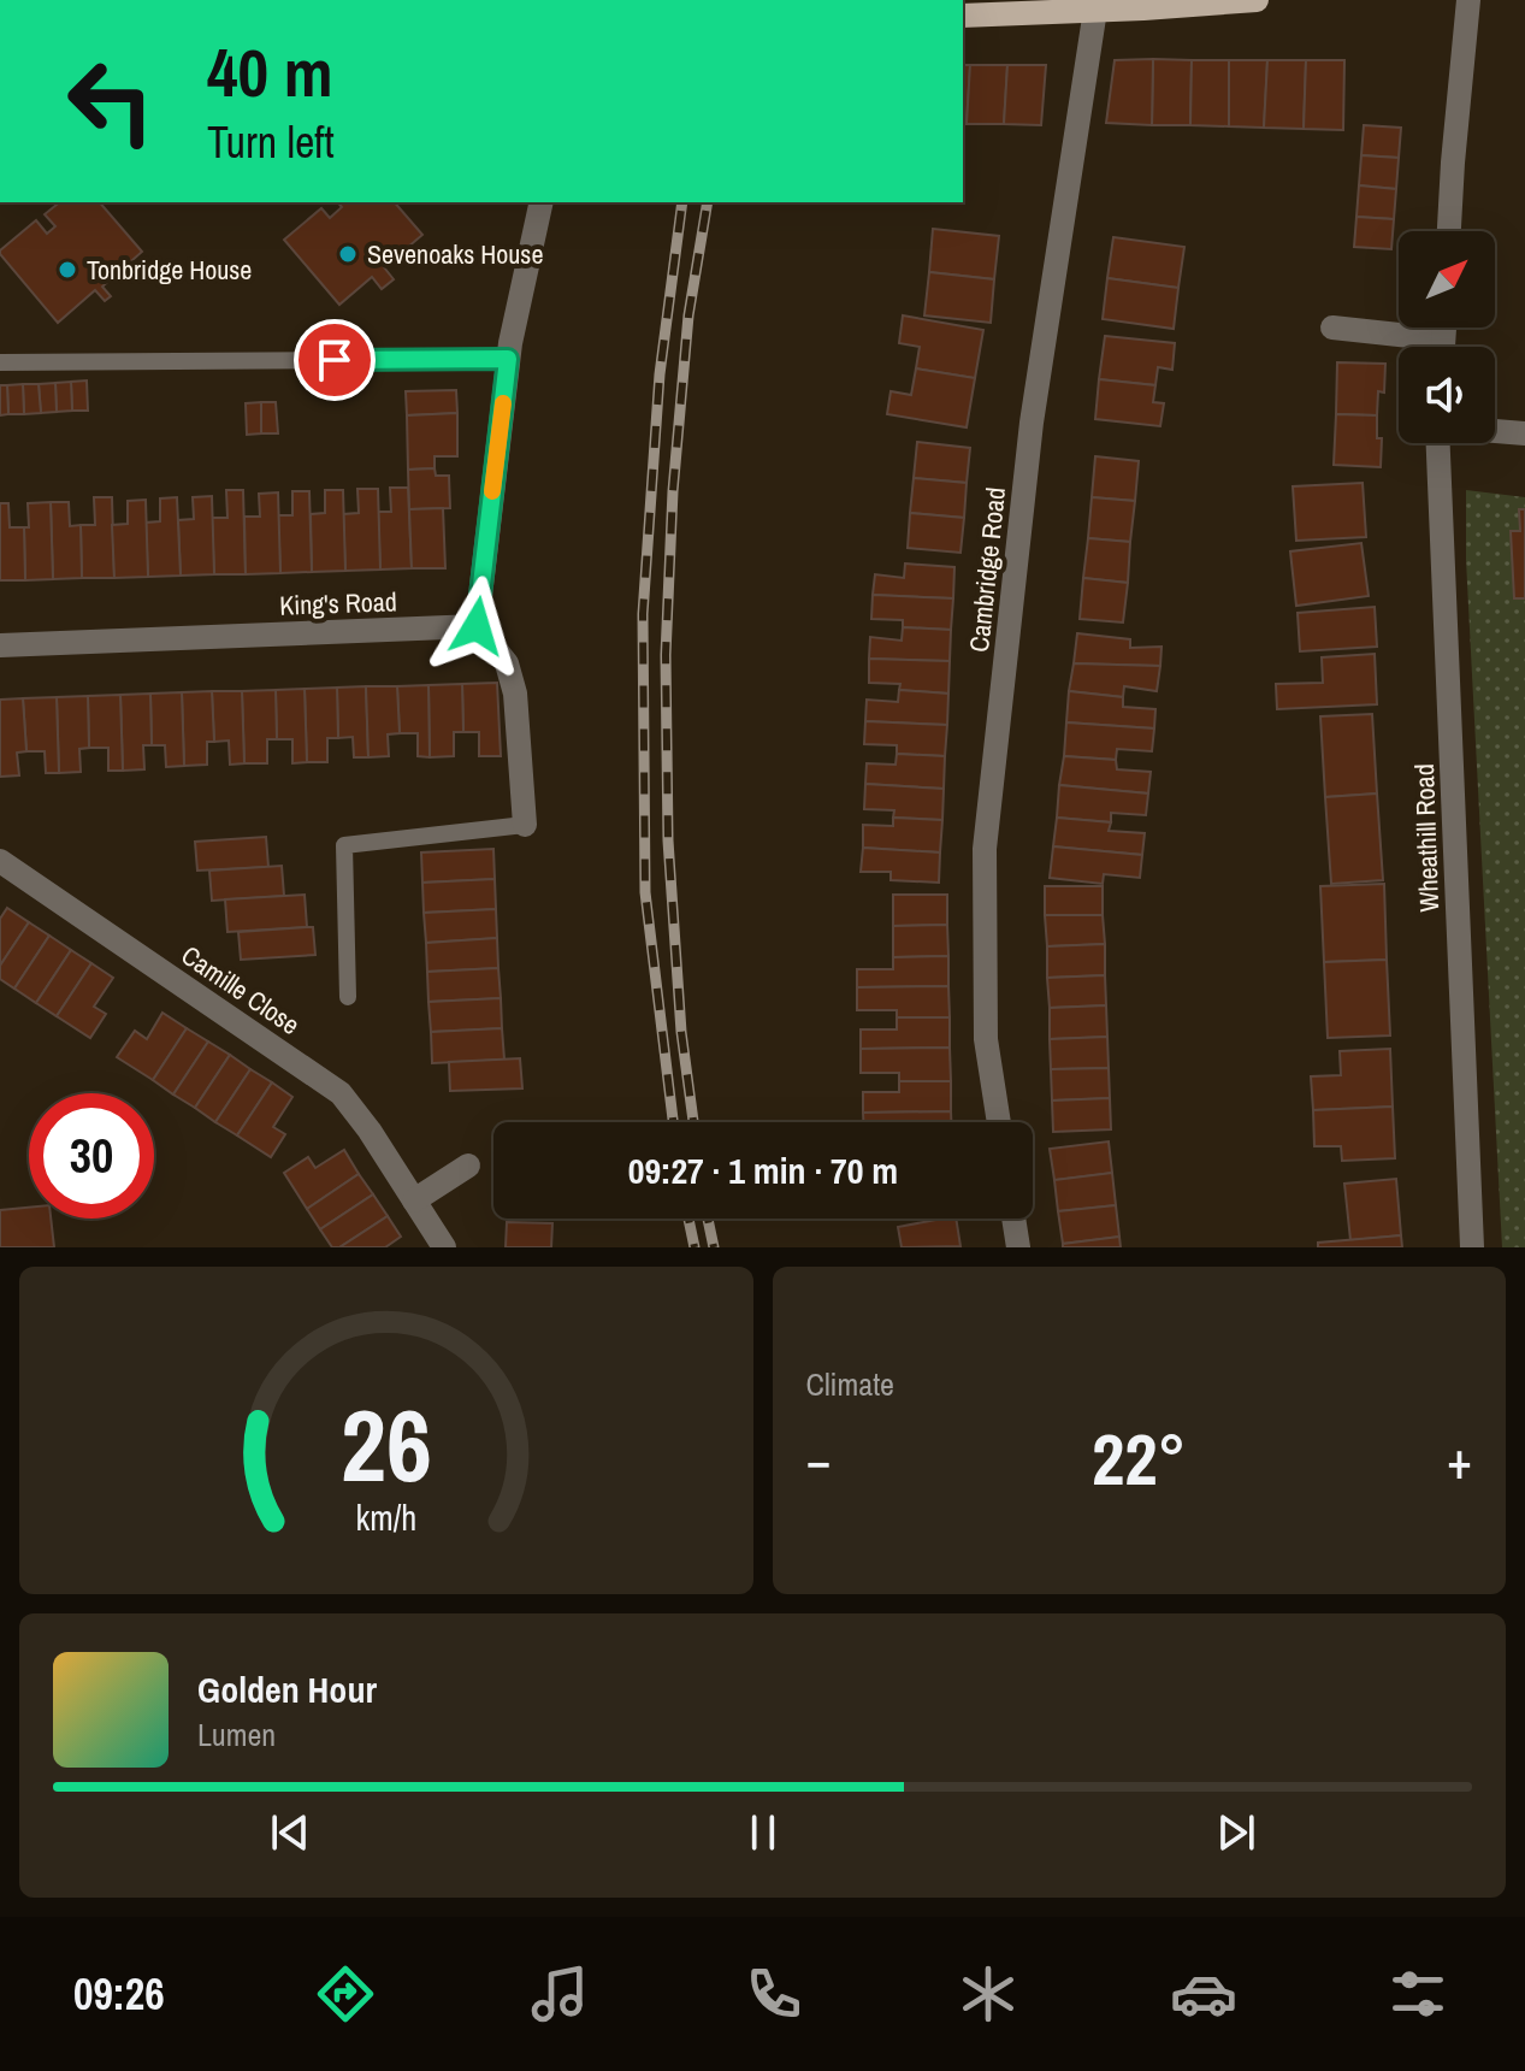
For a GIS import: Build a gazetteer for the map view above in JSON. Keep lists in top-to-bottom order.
{
  "streets": {
    "street": [
      "Cambridge Road",
      "King's Road",
      "Wheathill Road",
      "Camille Close"
    ]
  },
  "places": ["Sevenoaks House", "Tonbridge House"],
  "north": "top right",
  "page": {
    "turn": ["40 m", "Turn left"],
    "limit": "30",
    "trip": "09:27 · 1 min · 70 m",
    "tile": "Climate",
    "heat": ["−", "22°", "+"],
    "song": ["Golden Hour", "Lumen"],
    "tabs": "09:26",
    "gauge": ["26", "km/h"]
  }
}
